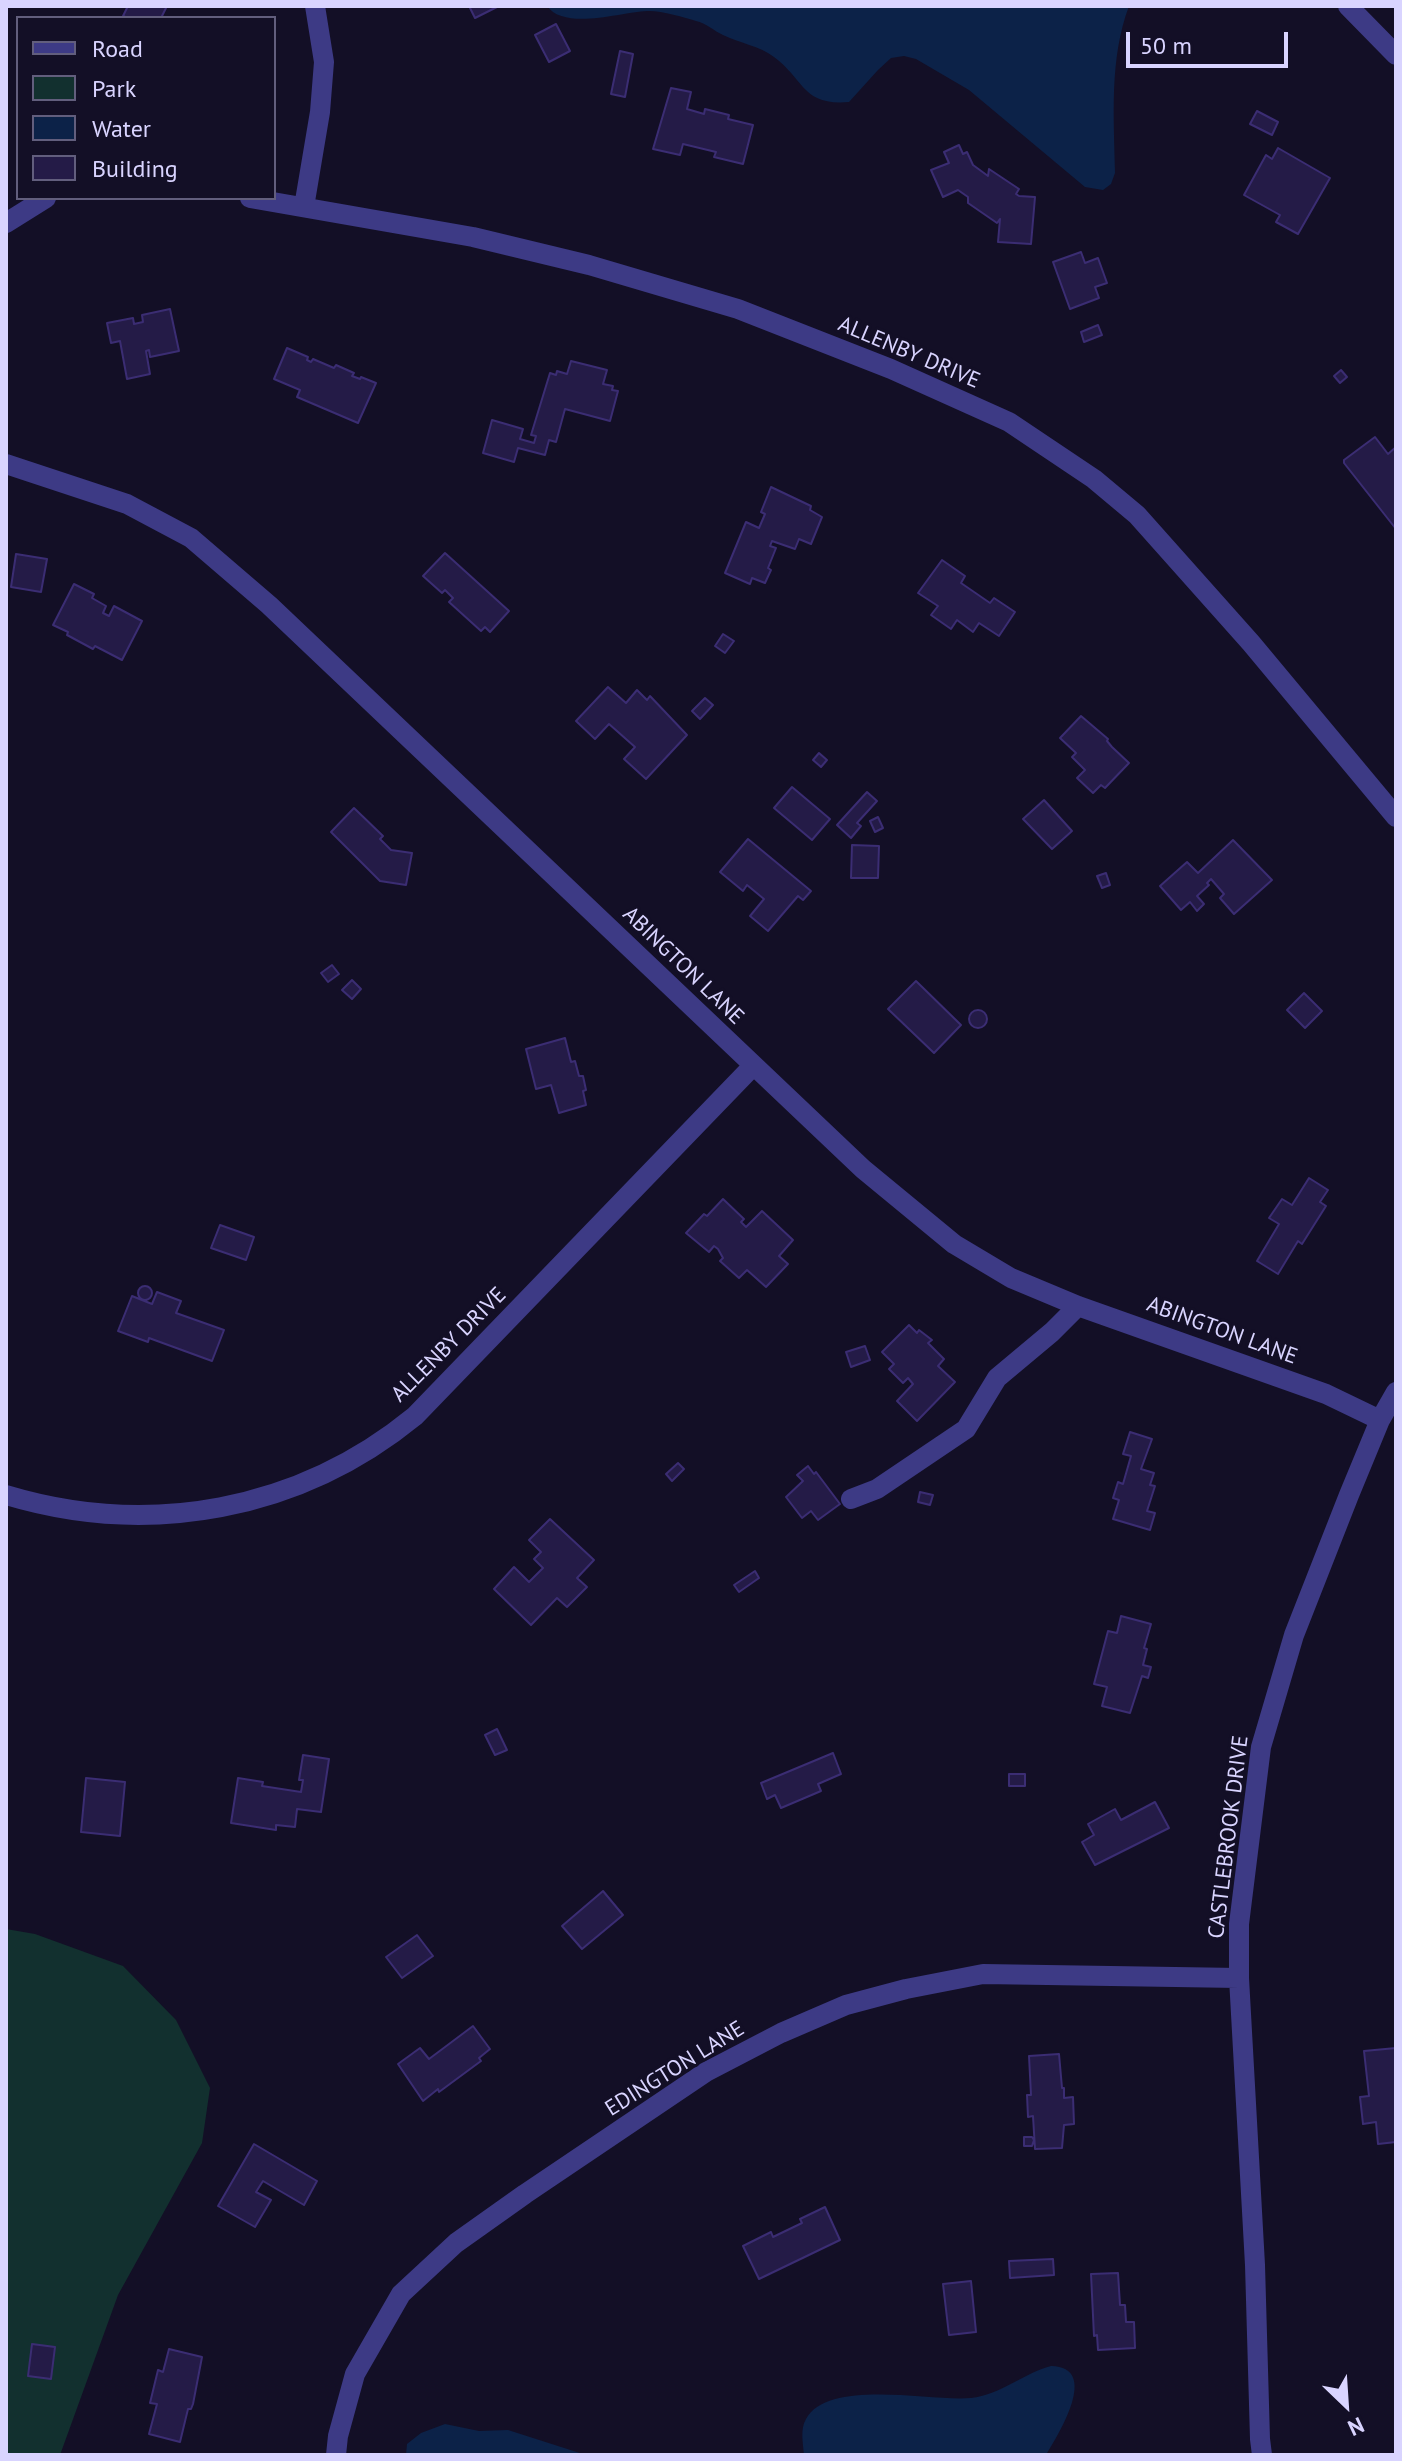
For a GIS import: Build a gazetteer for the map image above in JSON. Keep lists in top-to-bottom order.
{
  "streets": {
    "street": [
      "ALLENBY DRIVE",
      "ABINGTON LANE",
      "CASTLEBROOK DRIVE",
      "EDINGTON LANE"
    ]
  },
  "crossings": [
    ["ALLENBY DRIVE", "ABINGTON LANE"],
    ["ABINGTON LANE", "CASTLEBROOK DRIVE"],
    ["CASTLEBROOK DRIVE", "EDINGTON LANE"]
  ],
  "legend": [
    "Road",
    "Park",
    "Water",
    "Building"
  ],
  "scale_bar": "50 m",
  "north": "bottom right"
}
